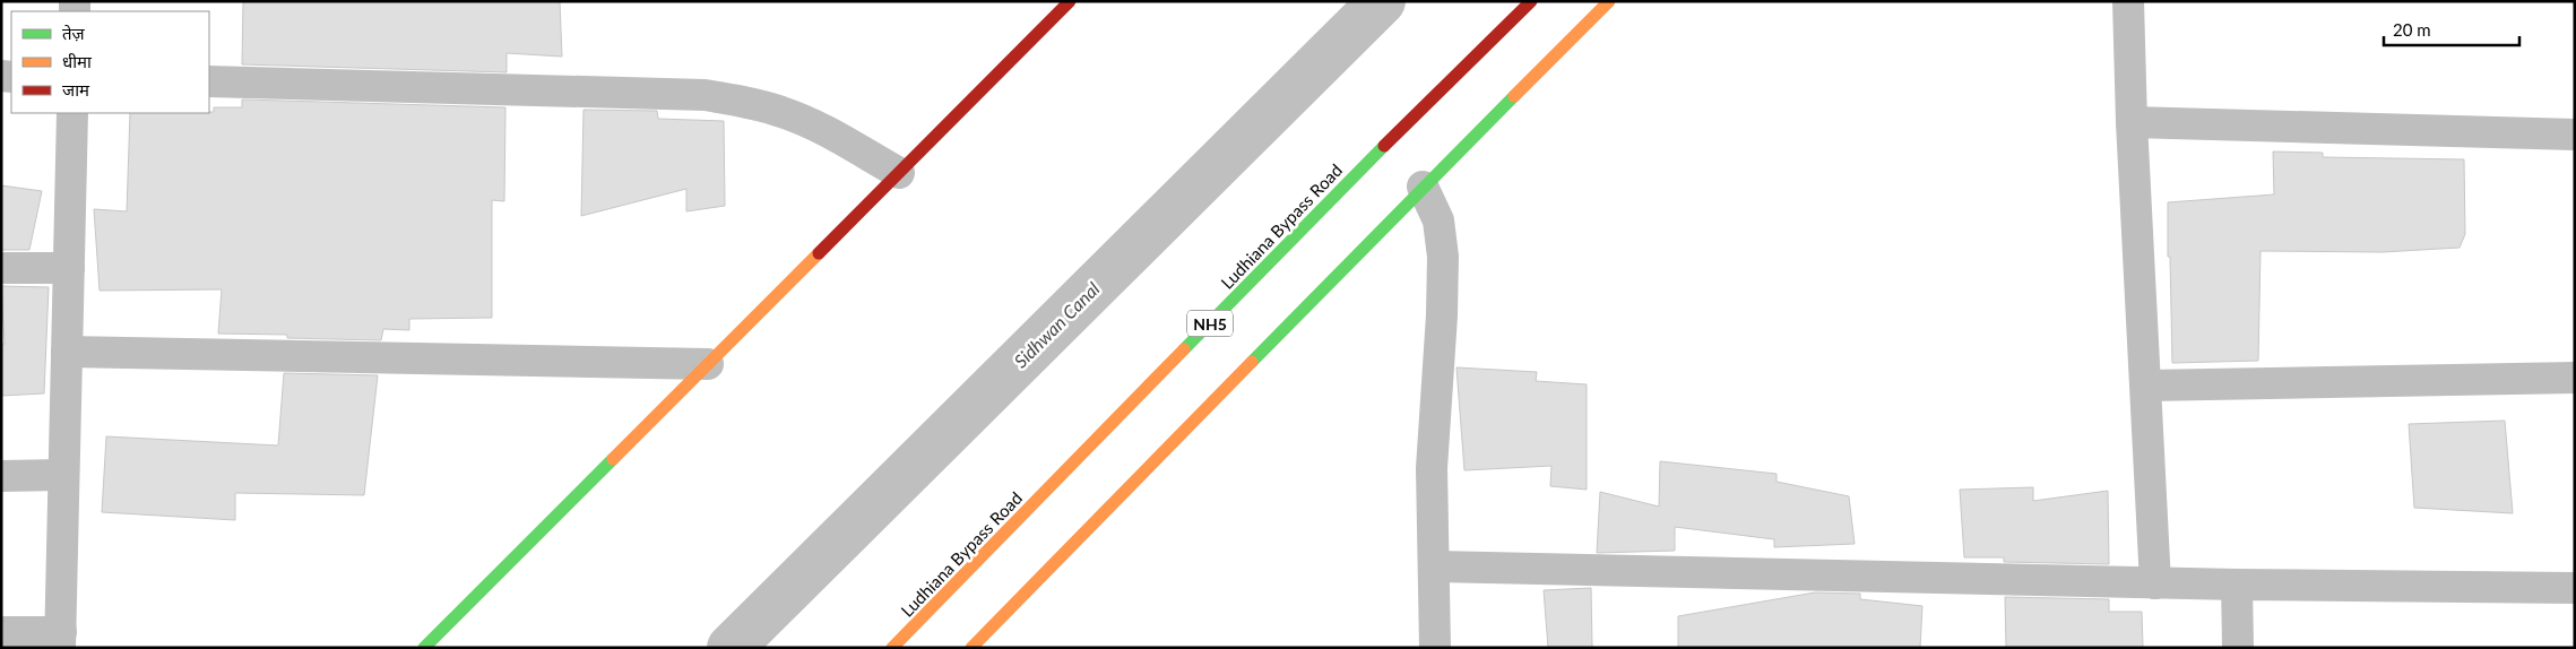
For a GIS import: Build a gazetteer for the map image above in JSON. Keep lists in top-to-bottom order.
{
  "streets": {
    "main road": ["Ludhiana Bypass Road", "NH5"]
  },
  "water": ["Sidhwan Canal"],
  "legend": ["तेज़", "धीमा", "जाम"],
  "scale_bar": "20 m"
}
